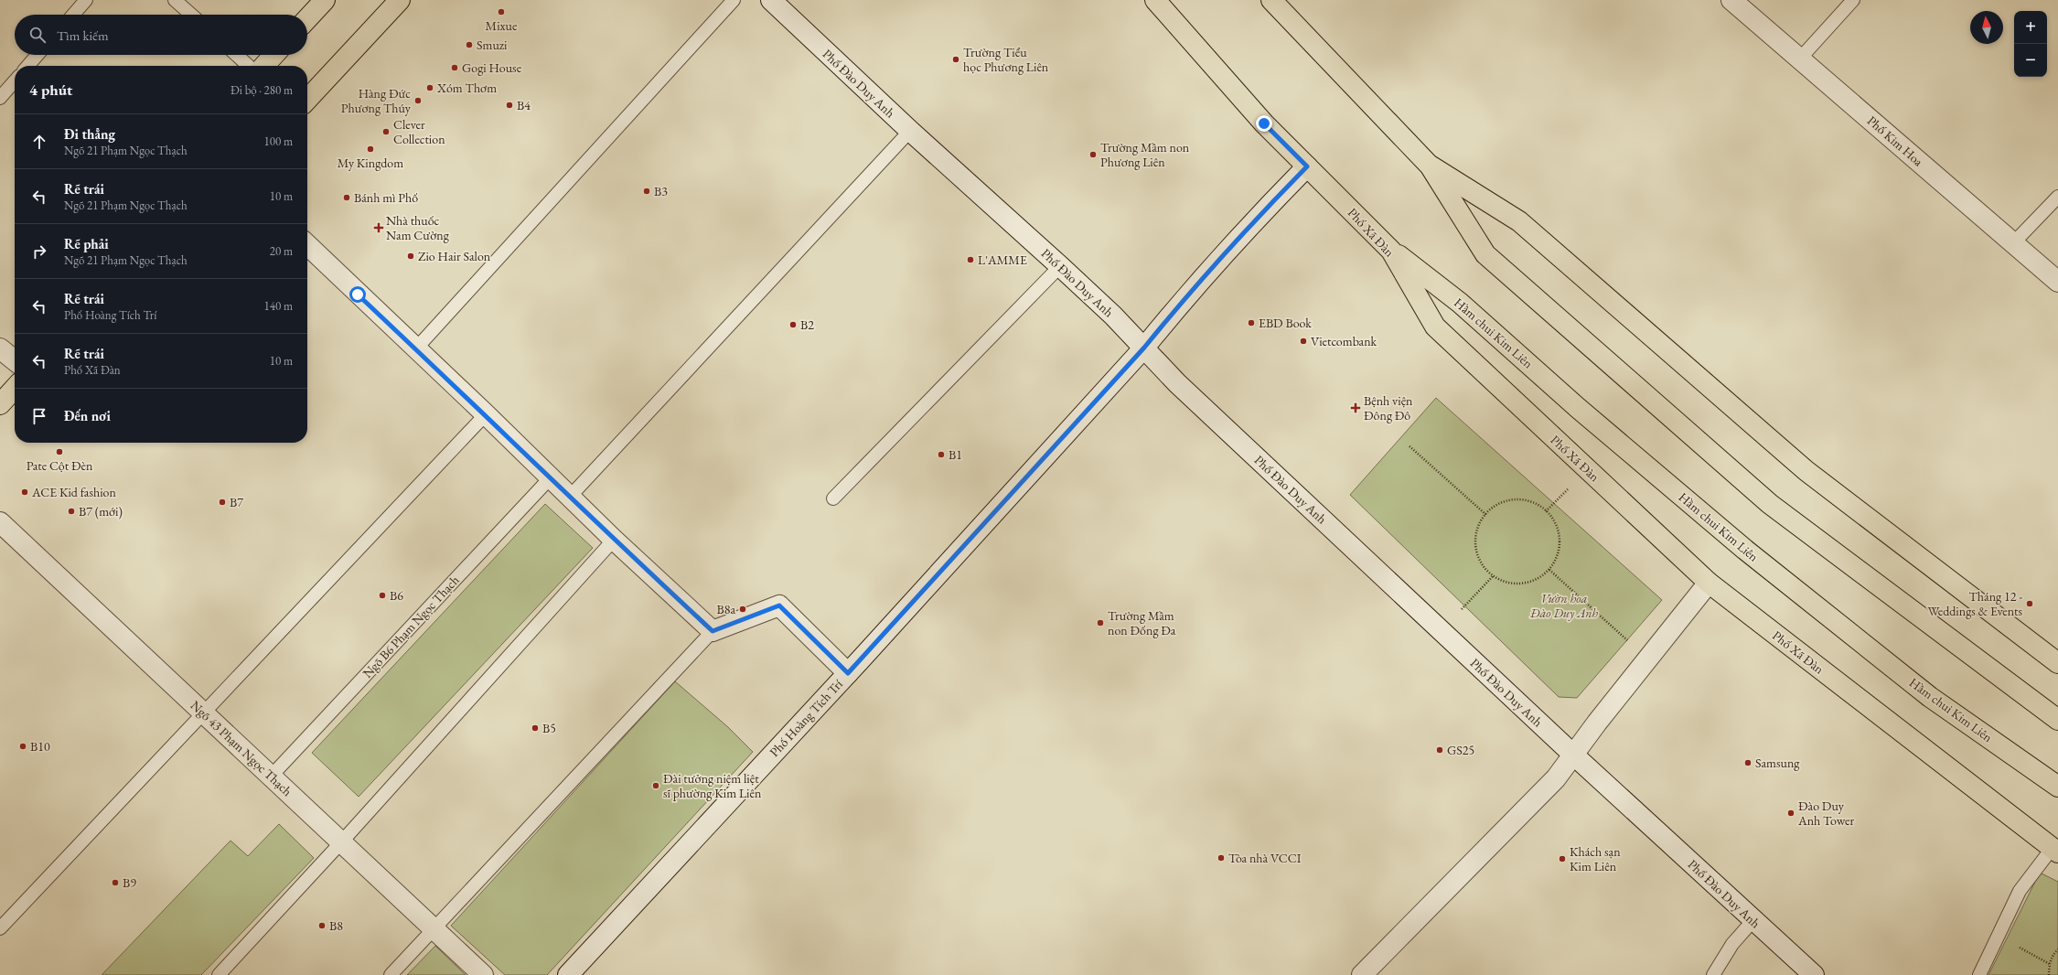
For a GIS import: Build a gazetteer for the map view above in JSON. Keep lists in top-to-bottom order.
{
  "streets": {
    "main road": ["Phố Xã Đàn", "Hầm chui Kim Liên"],
    "street": [
      "Phố Đào Duy Anh",
      "Phố Kim Hoa",
      "Phố Hoàng Tích Trí",
      "Ngõ 43 Phạm Ngọc Thạch"
    ],
    "lane": ["Ngõ B6 Phạm Ngọc Thạch"]
  },
  "crossings": [
    ["Phố Đào Duy Anh", "Phố Hoàng Tích Trí"],
    ["Phố Xã Đàn", "Hầm chui Kim Liên"],
    ["Phố Xã Đàn", "Phố Hoàng Tích Trí"],
    ["Ngõ B6 Phạm Ngọc Thạch", "Ngõ 43 Phạm Ngọc Thạch"]
  ],
  "parks": ["Vườn hoa Đào Duy Anh"],
  "places": {
    "other": [
      "Mixue",
      "Smuzi",
      "Trường Tiểu học Phương Liên",
      "Gogi House",
      "Xóm Thơm",
      "Hàng Đức Phương Thúy",
      "B4",
      "Clever Collection",
      "My Kingdom",
      "Trường Mầm non Phương Liên",
      "B3",
      "Bánh mì Phố",
      "Zio Hair Salon",
      "L'AMME",
      "EBD Book",
      "B2",
      "Vietcombank",
      "Pate Cột Đèn",
      "B1",
      "ACE Kid fashion",
      "B7",
      "B7 (mới)",
      "B6",
      "Tháng 12 - Weddings & Events",
      "B8a",
      "Trường Mầm non Đống Đa",
      "B5",
      "B10",
      "GS25",
      "Samsung",
      "Đài tưởng niệm liệt sĩ phường Kim Liên",
      "Đào Duy Anh Tower",
      "Tòa nhà VCCI",
      "Khách sạn Kim Liên",
      "B9",
      "B8"
    ],
    "health": ["Nhà thuốc Nam Cường", "Bệnh viện Đông Đô"]
  },
  "north": "top",
  "page": {
    "map_buttons": ["+", "−"],
    "search": "Tìm kiếm",
    "heading": ["4 phút", "Đi bộ · 280 m"],
    "list": [
      ["Đi thẳng", "Ngõ 21 Phạm Ngọc Thạch", "100 m"],
      ["Rẽ trái", "Ngõ 21 Phạm Ngọc Thạch", "10 m"],
      ["Rẽ phải", "Ngõ 21 Phạm Ngọc Thạch", "20 m"],
      ["Rẽ trái", "Phố Hoàng Tích Trí", "140 m"],
      ["Rẽ trái", "Phố Xã Đàn", "10 m"],
      "Đến nơi"
    ]
  }
}
